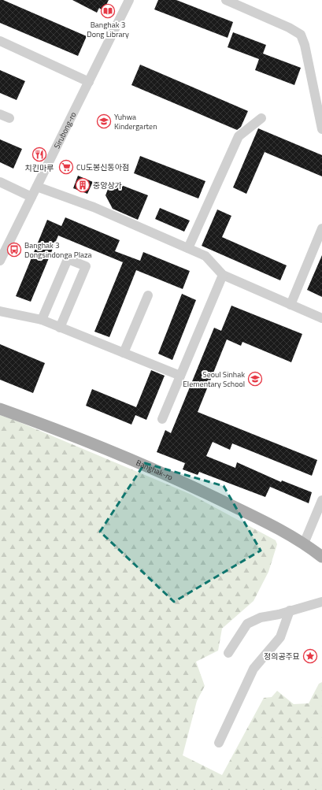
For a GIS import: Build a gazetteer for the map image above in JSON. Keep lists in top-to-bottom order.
{
  "streets": {
    "main road": ["Banghak-ro"],
    "street": ["Sirubong-ro"]
  },
  "places": {
    "library": ["Banghak 3 Dong Library"],
    "school or university": ["Yuhwa Kindergarten", "Seoul Sinhak Elementary School"],
    "restaurant": ["치킨마루"],
    "supermarket": ["CU도봉신동아점"],
    "building": ["중앙상가"],
    "bus stop": ["Banghak 3 Dongsindonga Plaza"],
    "place": ["정의공주묘"]
  }
}
